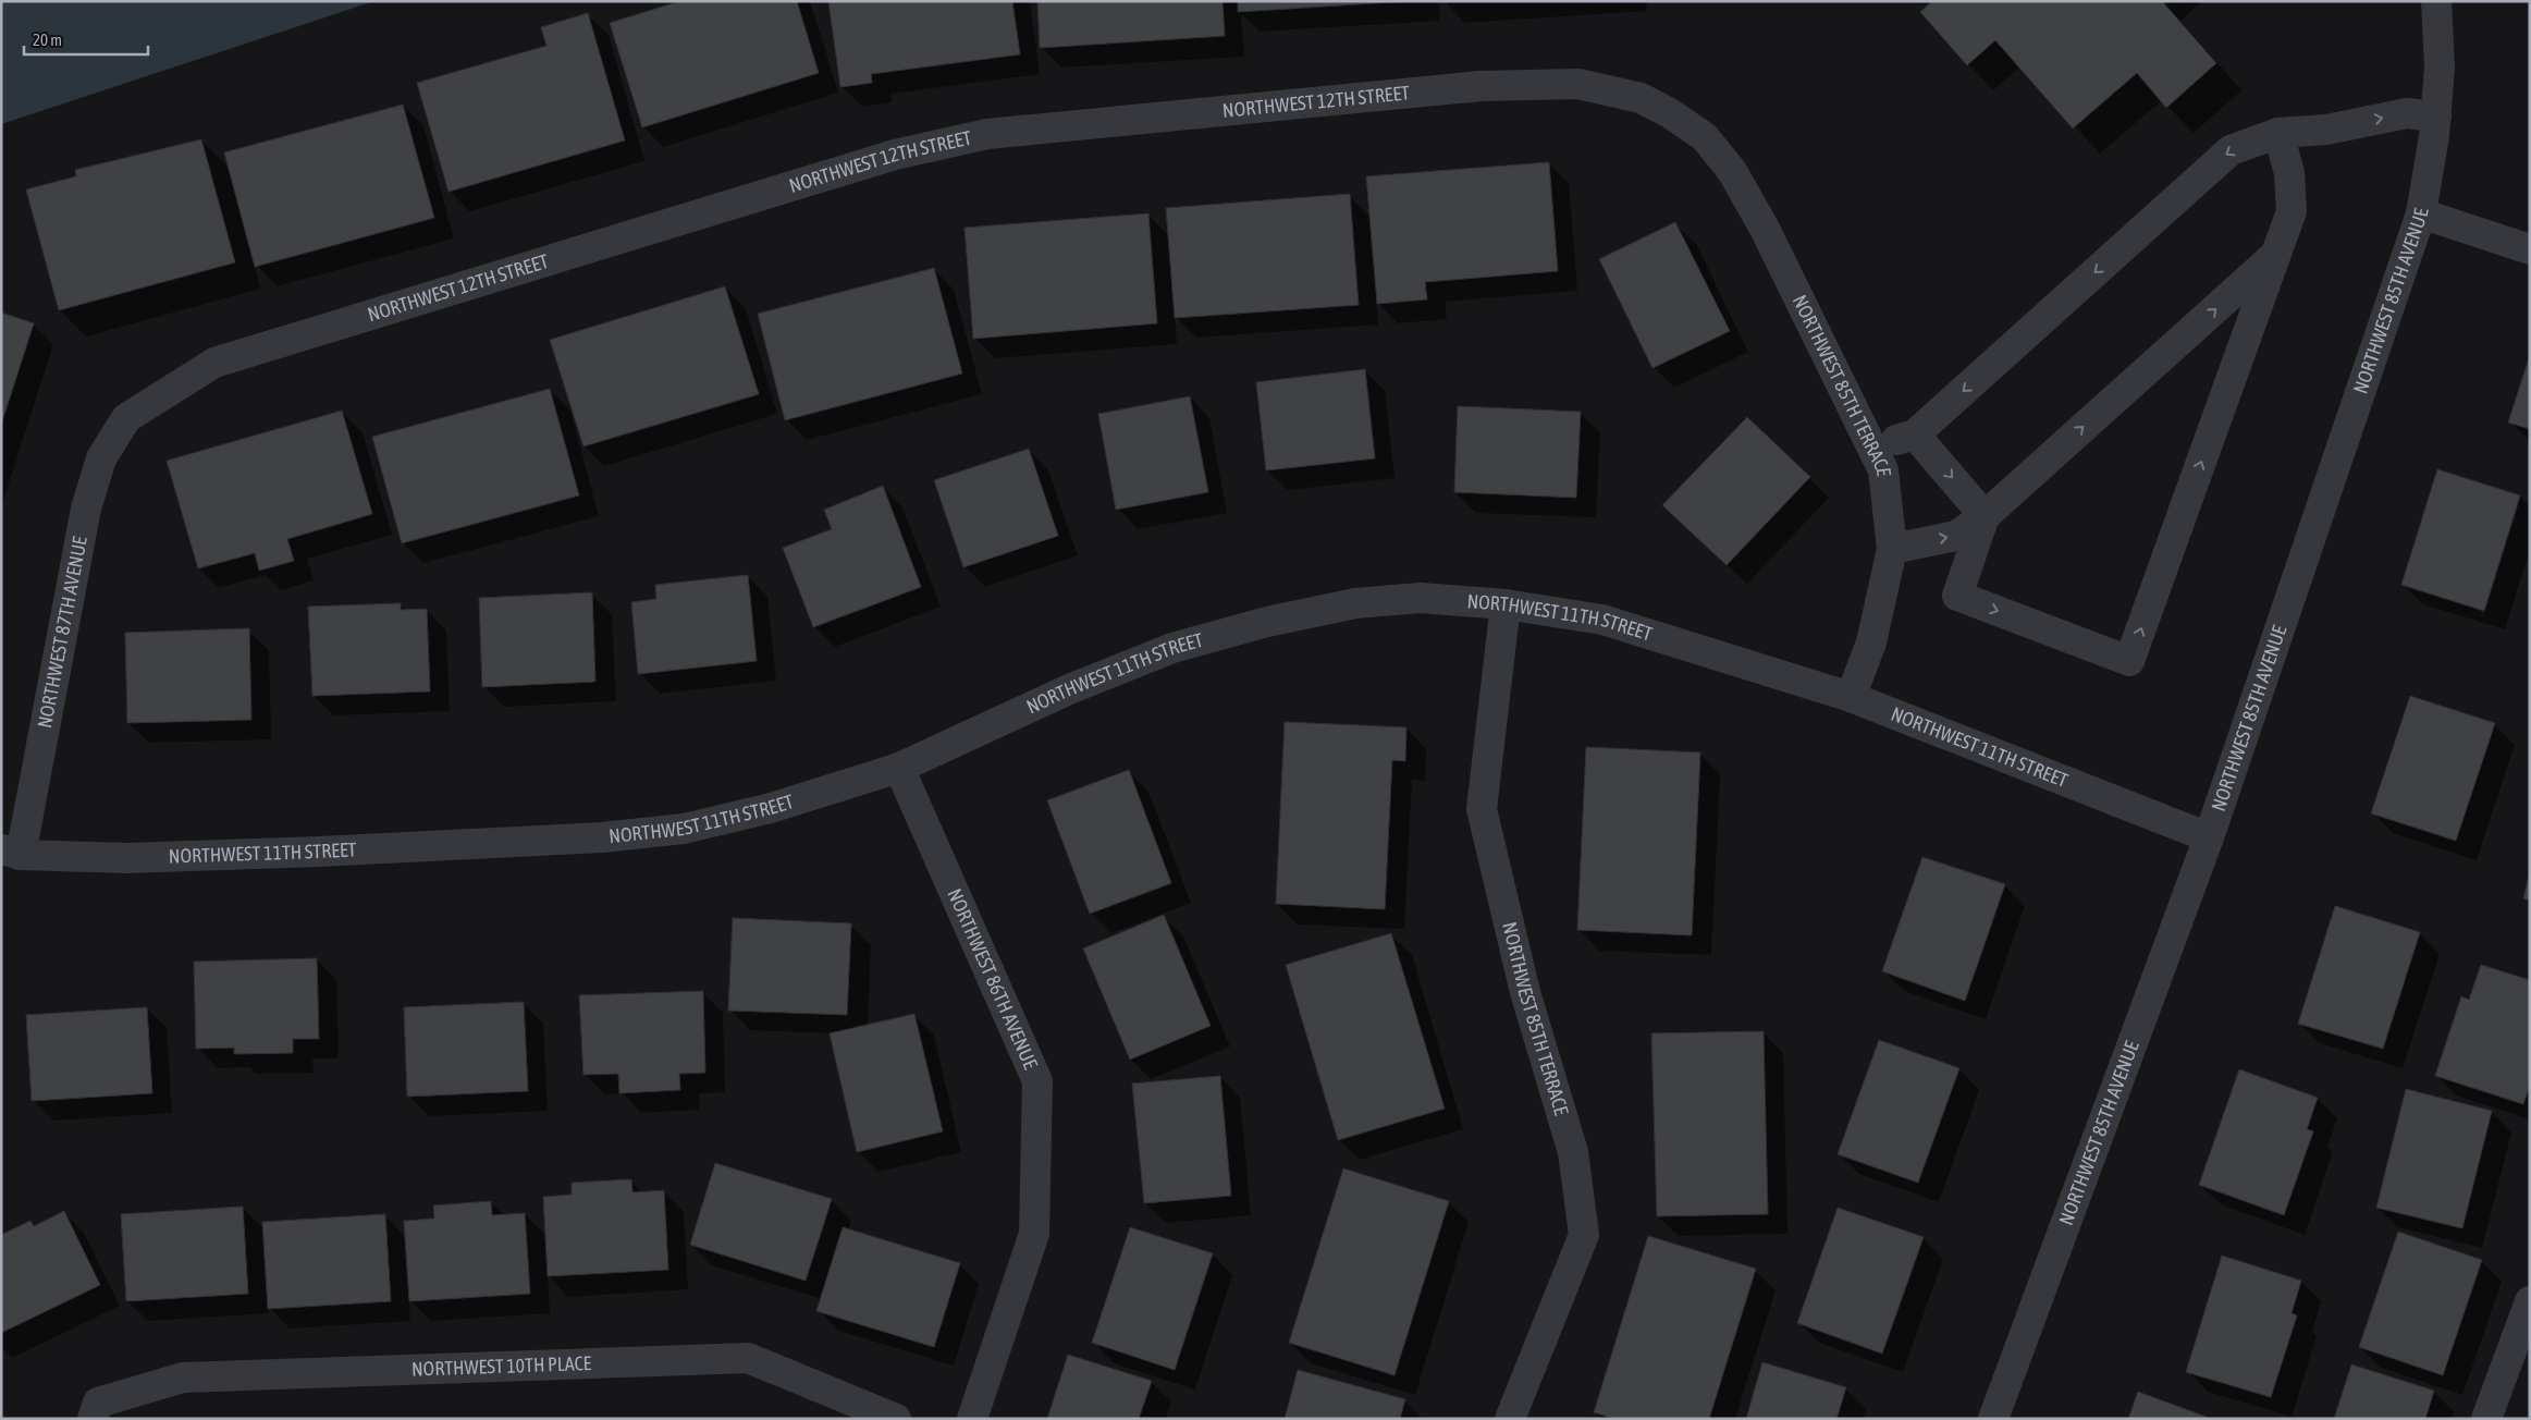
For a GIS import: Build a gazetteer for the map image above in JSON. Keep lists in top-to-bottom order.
{
  "streets": {
    "street": [
      "NORTHWEST 12TH STREET",
      "NORTHWEST 85TH AVENUE",
      "NORTHWEST 85TH TERRACE",
      "NORTHWEST 11TH STREET",
      "NORTHWEST 87TH AVENUE",
      "NORTHWEST 86TH AVENUE",
      "NORTHWEST 10TH PLACE"
    ]
  },
  "crossings": [
    ["NORTHWEST 12TH STREET", "NORTHWEST 85TH TERRACE"],
    ["NORTHWEST 12TH STREET", "NORTHWEST 87TH AVENUE"],
    ["NORTHWEST 85TH AVENUE", "NORTHWEST 11TH STREET"],
    ["NORTHWEST 85TH TERRACE", "NORTHWEST 11TH STREET"],
    ["NORTHWEST 11TH STREET", "NORTHWEST 87TH AVENUE"],
    ["NORTHWEST 11TH STREET", "NORTHWEST 86TH AVENUE"]
  ],
  "scale_bar": "20 m"
}
